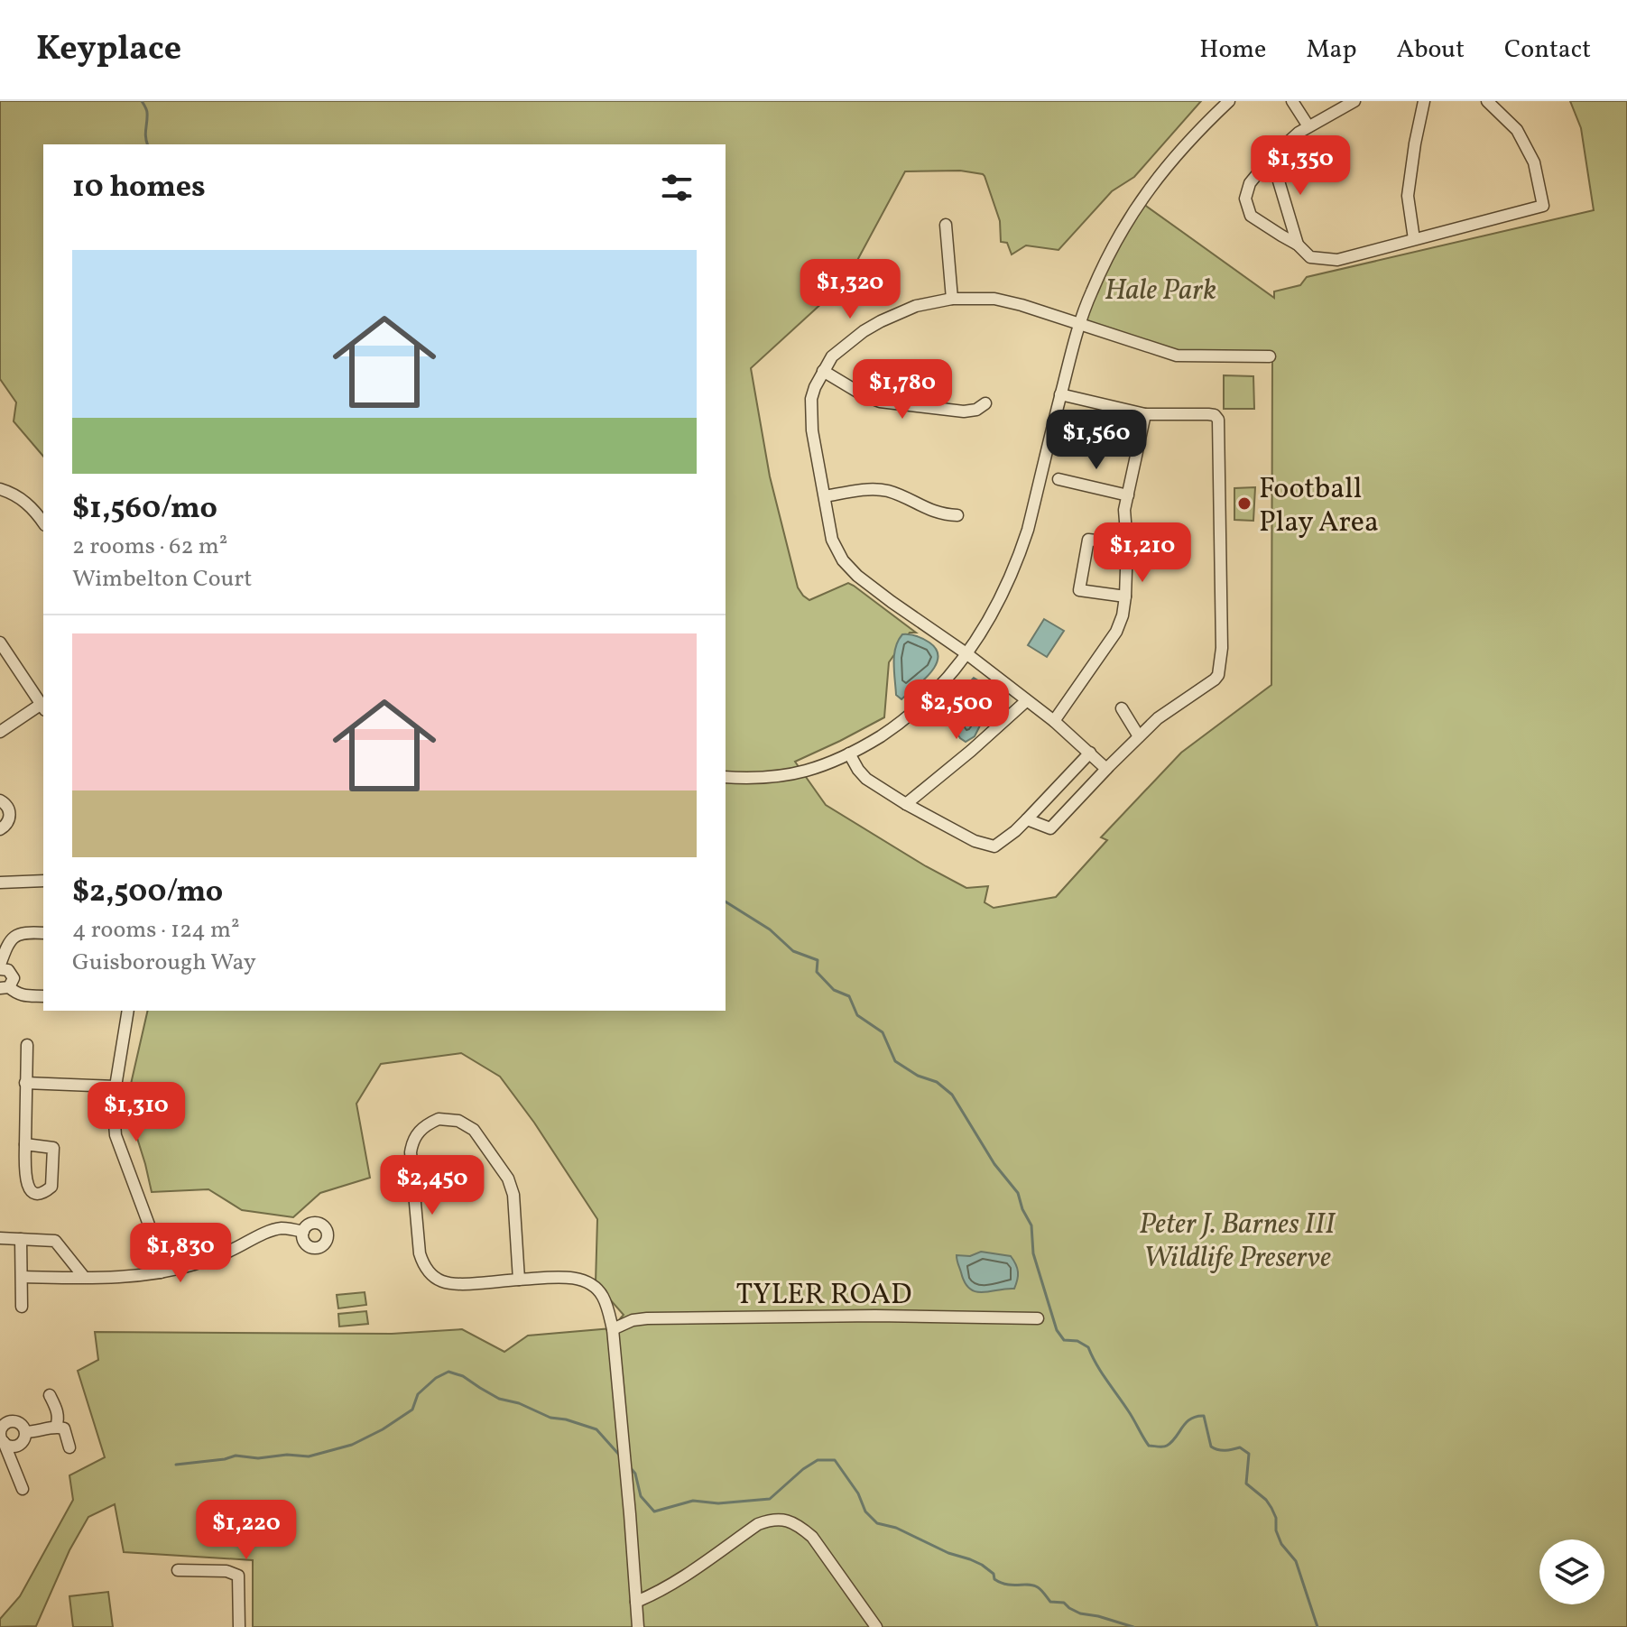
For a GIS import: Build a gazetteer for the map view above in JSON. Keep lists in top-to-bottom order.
{
  "streets": {
    "street": ["TYLER ROAD"]
  },
  "parks": ["Hale Park", "Peter J. Barnes III Wildlife Preserve"],
  "places": ["Football Play Area"],
  "page": {
    "header": "Keyplace",
    "nav": [
      "Home",
      "Map",
      "About",
      "Contact"
    ],
    "price": [
      "$1,350",
      "$1,320",
      "$1,780",
      "$1,560",
      "$1,210",
      "$2,500",
      "$1,310",
      "$2,450",
      "$1,830",
      "$1,220"
    ],
    "heading": "10 homes",
    "list": [
      {
        "name": "$1,560/mo",
        "note": "2 rooms · 62 m² · Wimbelton Court"
      },
      {
        "name": "$2,500/mo",
        "note": "4 rooms · 124 m² · Guisborough Way"
      }
    ]
  }
}
